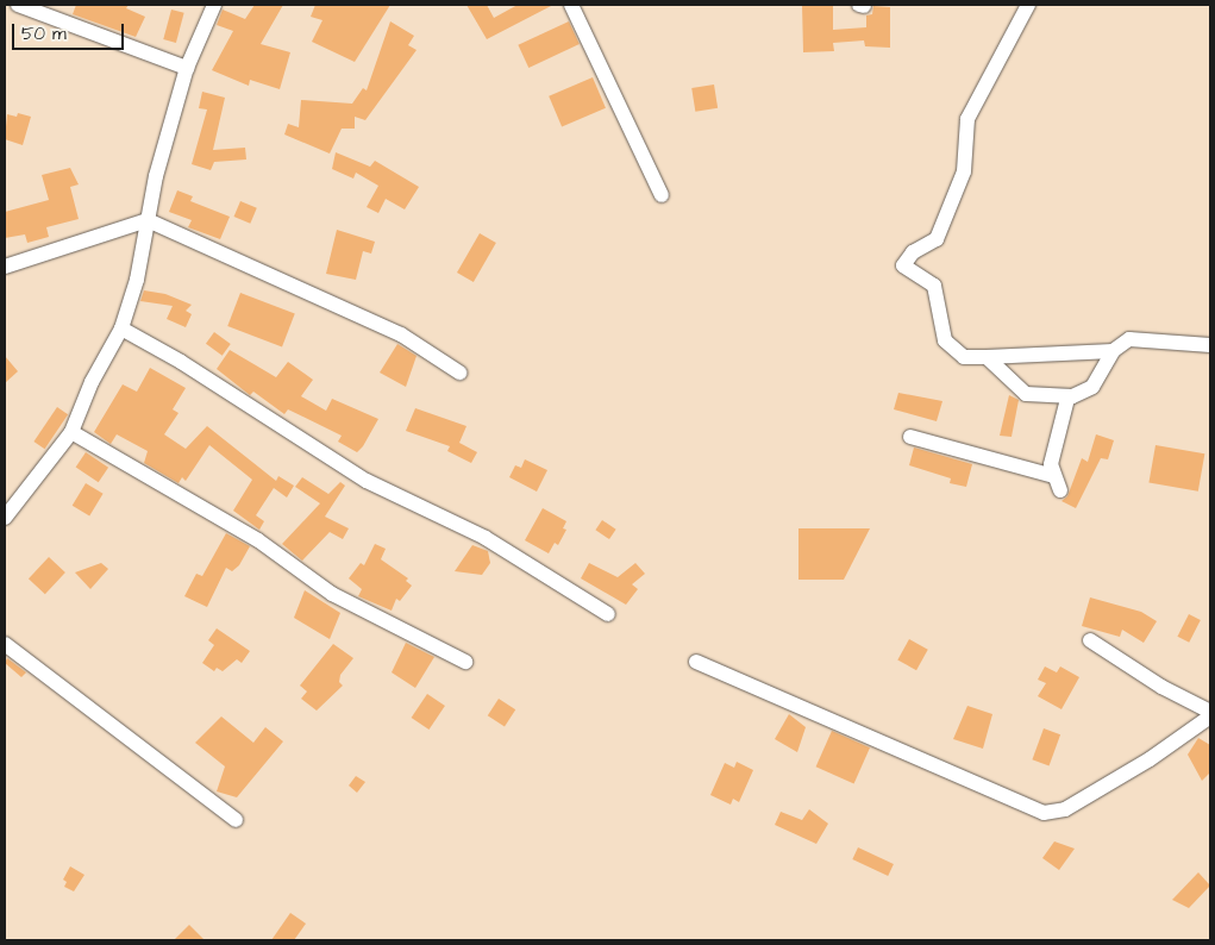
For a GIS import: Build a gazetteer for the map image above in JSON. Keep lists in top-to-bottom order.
{
  "scale_bar": "50 m"
}
